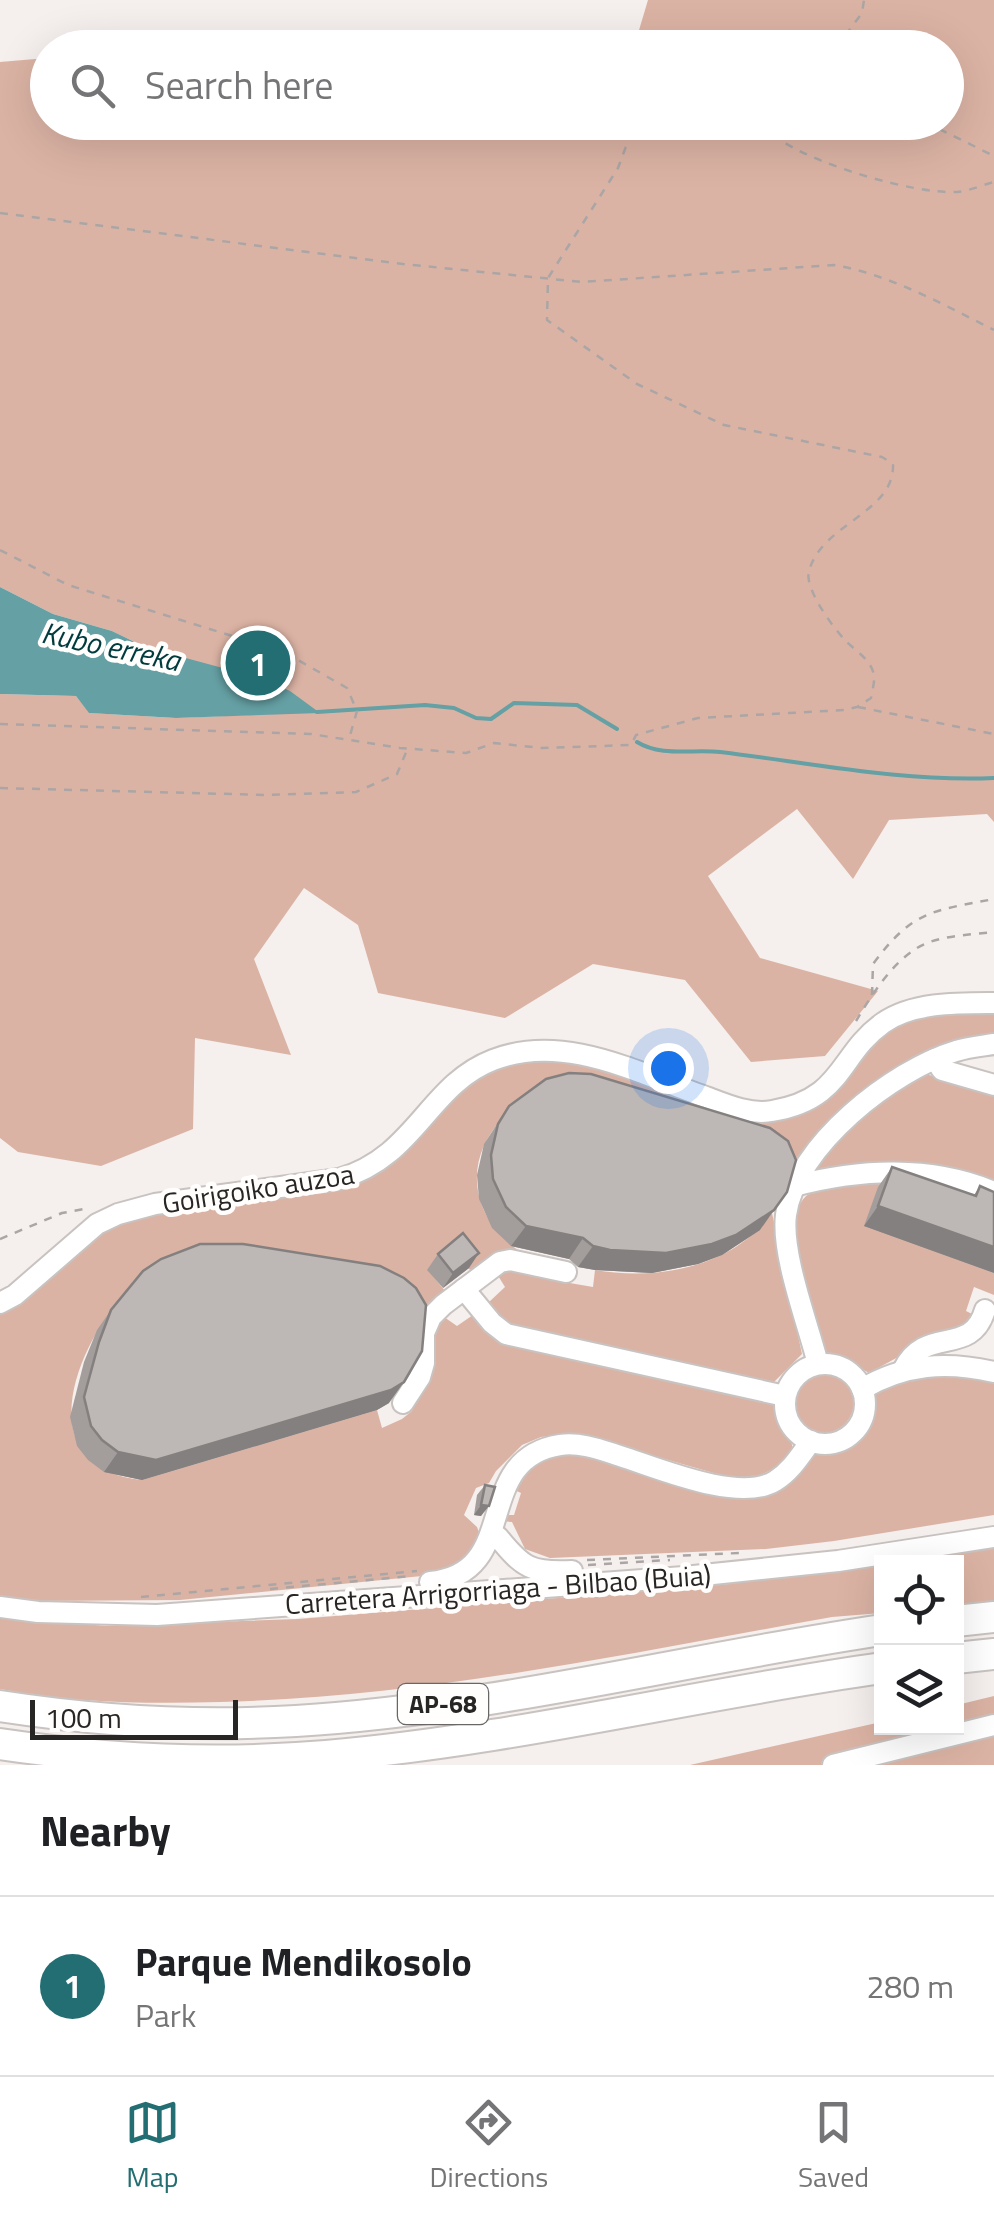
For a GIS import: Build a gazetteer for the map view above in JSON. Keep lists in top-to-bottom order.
{
  "streets": {
    "highway": ["AP-68"],
    "street": ["Goirigoiko auzoa", "Carretera Arrigorriaga - Bilbao (Buia)"]
  },
  "water": ["Kubo erreka"],
  "scale_bar": "100 m",
  "page": {
    "search": "Search here",
    "pins": "1",
    "scale": "100 m",
    "heading": "Nearby",
    "list": [
      {
        "mark": "1",
        "name": "Parque Mendikosolo",
        "note": "Park",
        "value": "280 m"
      }
    ],
    "nav": ["Map", "Directions", "Saved"]
  }
}
